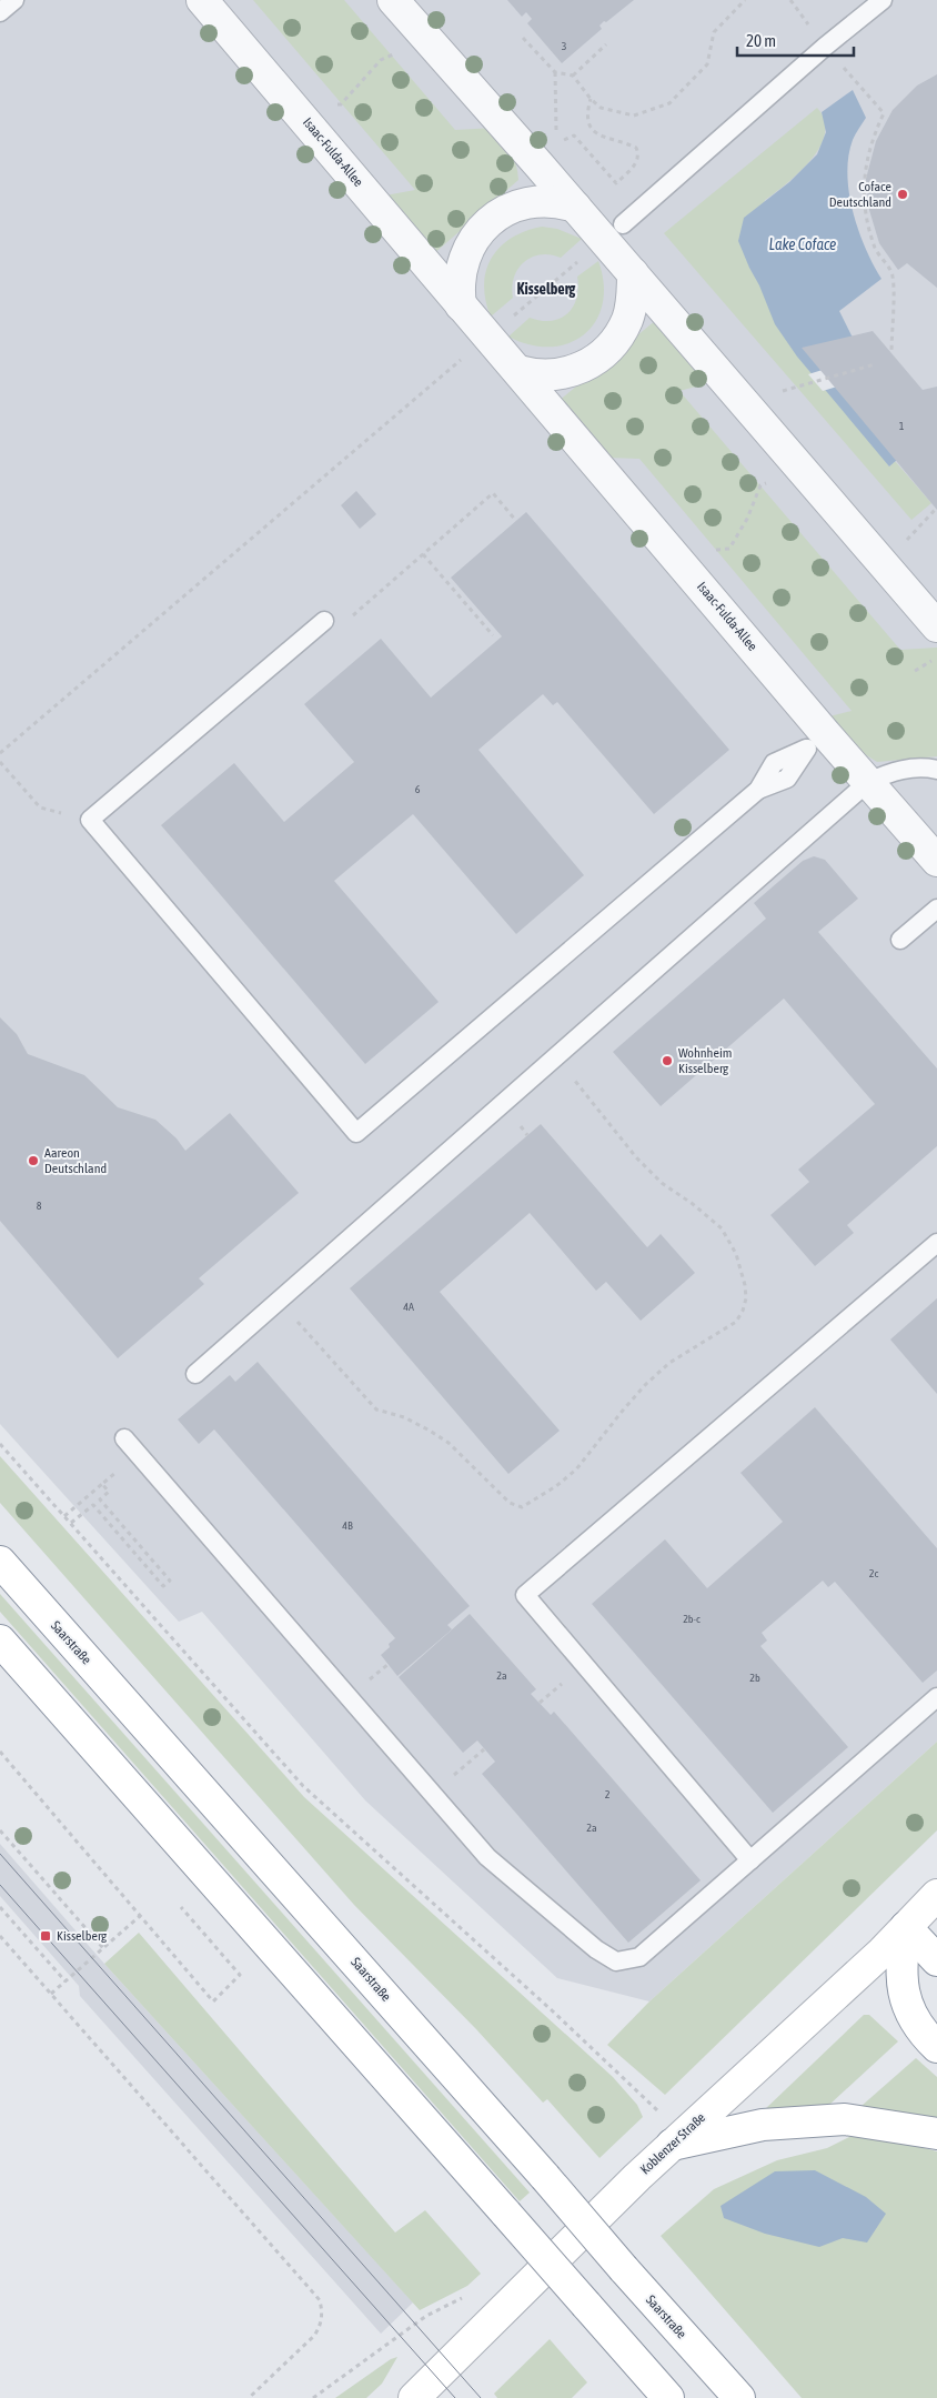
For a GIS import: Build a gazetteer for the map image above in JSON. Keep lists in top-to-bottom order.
{
  "streets": {
    "main road": ["Saarstraße", "Koblenzer Straße"],
    "street": ["Isaac-Fulda-Allee"]
  },
  "districts": ["Kisselberg"],
  "water": ["Lake Coface"],
  "places": {
    "other": ["Coface Deutschland", "Wohnheim Kisselberg", "Aareon Deutschland"],
    "transit": ["Kisselberg"]
  },
  "house_numbers": [
    "3",
    "1",
    "6",
    "8",
    "4A",
    "4B",
    "2c",
    "2b-c",
    "2a",
    "2b",
    "2",
    "2a"
  ],
  "scale_bar": "20 m"
}
